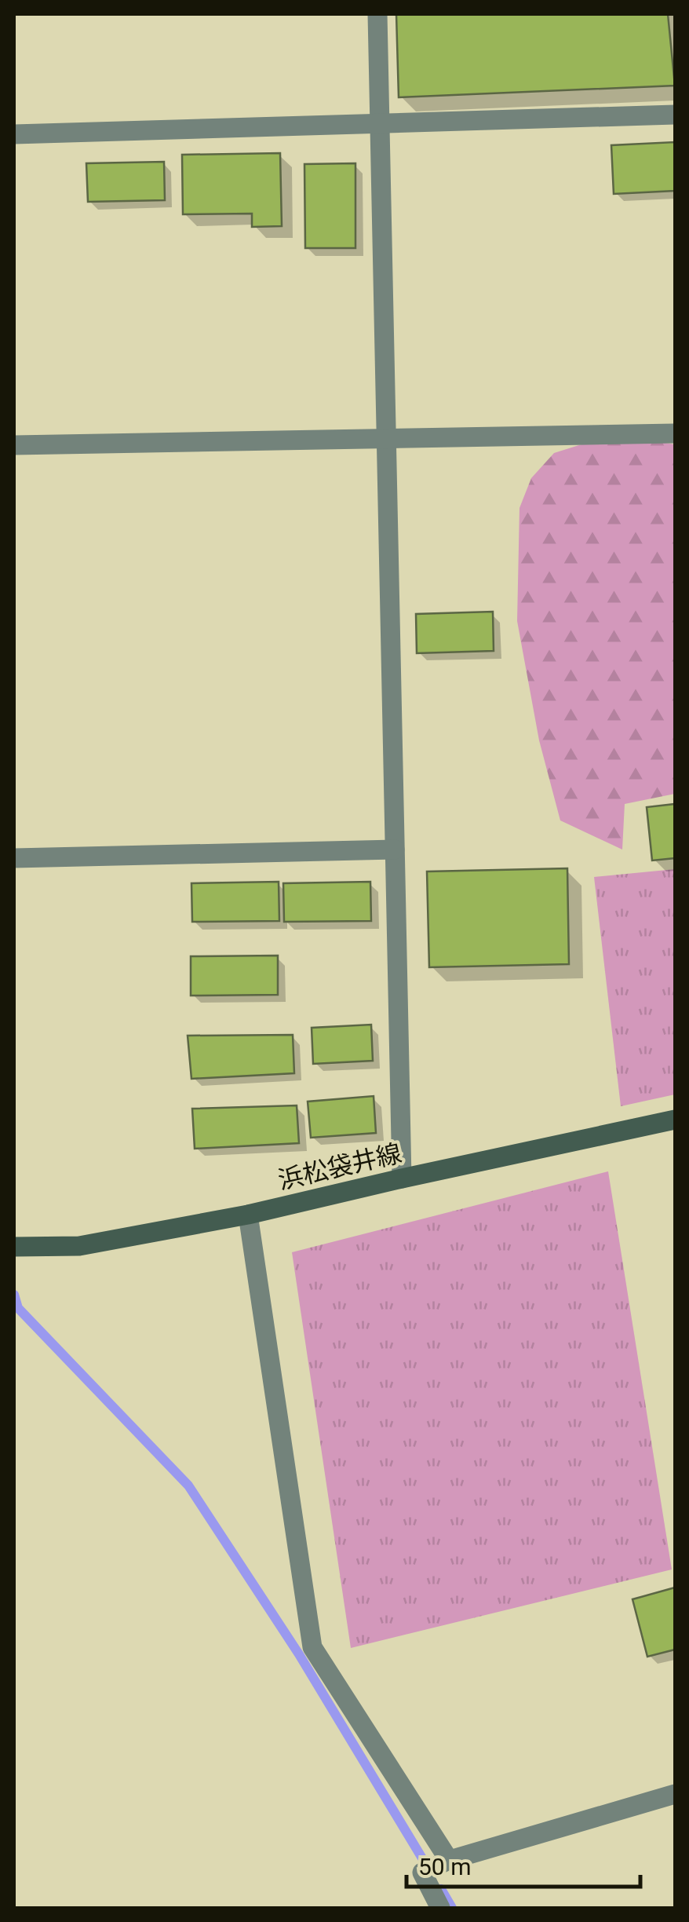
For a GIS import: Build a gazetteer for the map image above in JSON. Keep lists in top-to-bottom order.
{
  "streets": {
    "main road": ["浜松袋井線"]
  },
  "scale_bar": "50 m"
}
